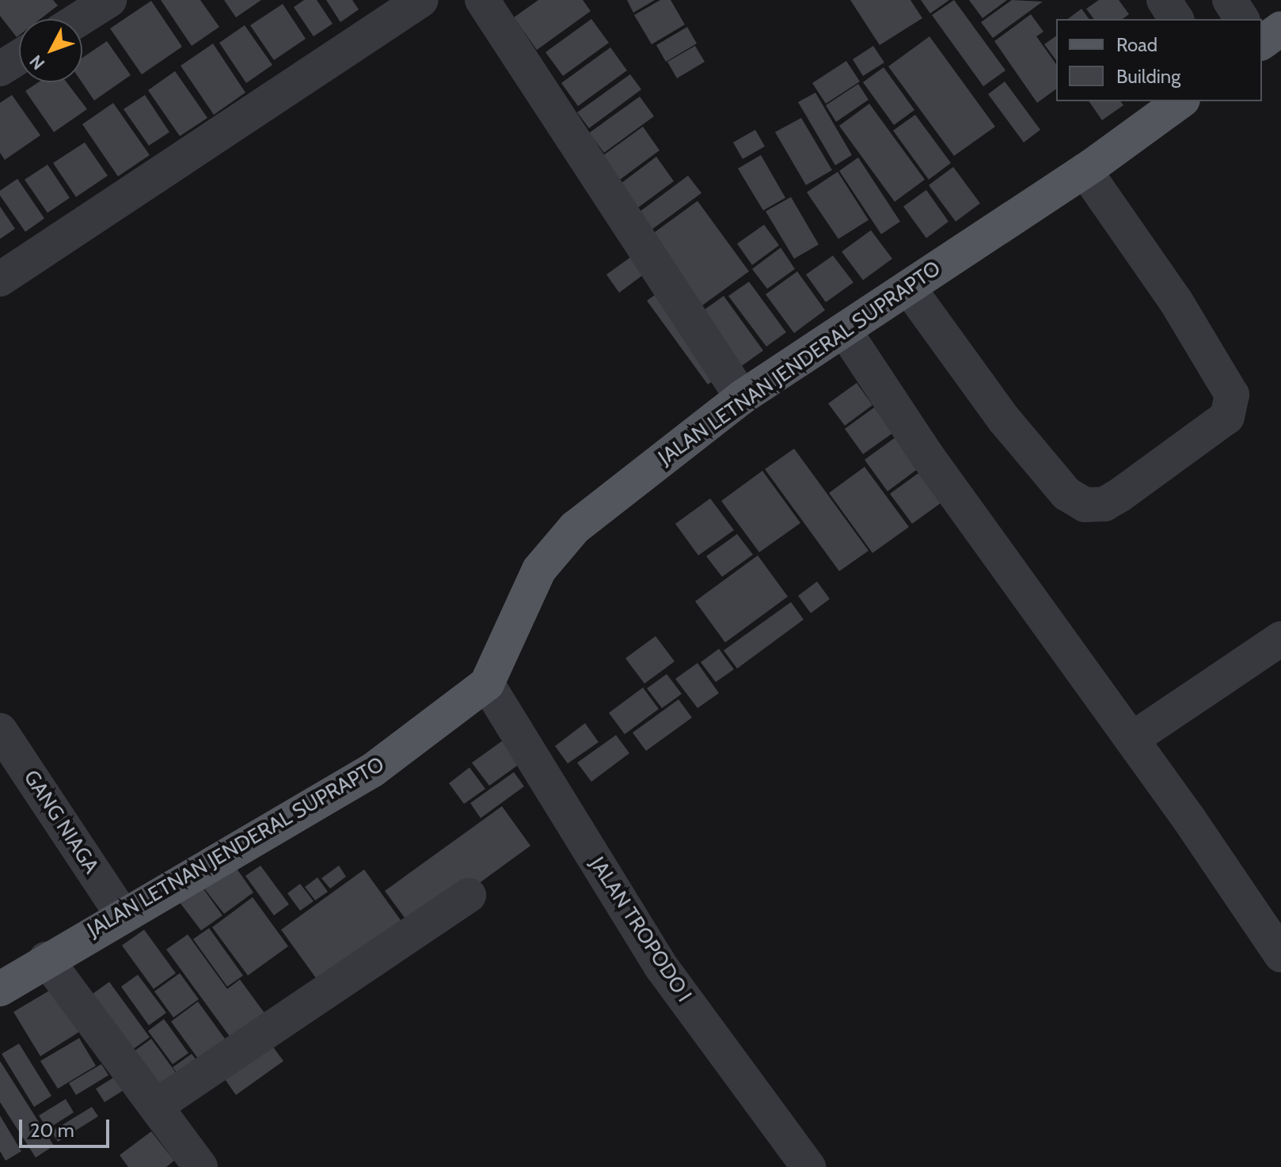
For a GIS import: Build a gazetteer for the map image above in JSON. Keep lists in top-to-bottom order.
{
  "streets": {
    "main road": ["JALAN LETNAN JENDERAL SUPRAPTO"],
    "street": ["GANG NIAGA", "JALAN TROPODO I"]
  },
  "crossings": [
    ["JALAN LETNAN JENDERAL SUPRAPTO", "GANG NIAGA"],
    ["JALAN LETNAN JENDERAL SUPRAPTO", "JALAN TROPODO I"]
  ],
  "legend": ["Road", "Building"],
  "scale_bar": "20 m",
  "north": "bottom left"
}
